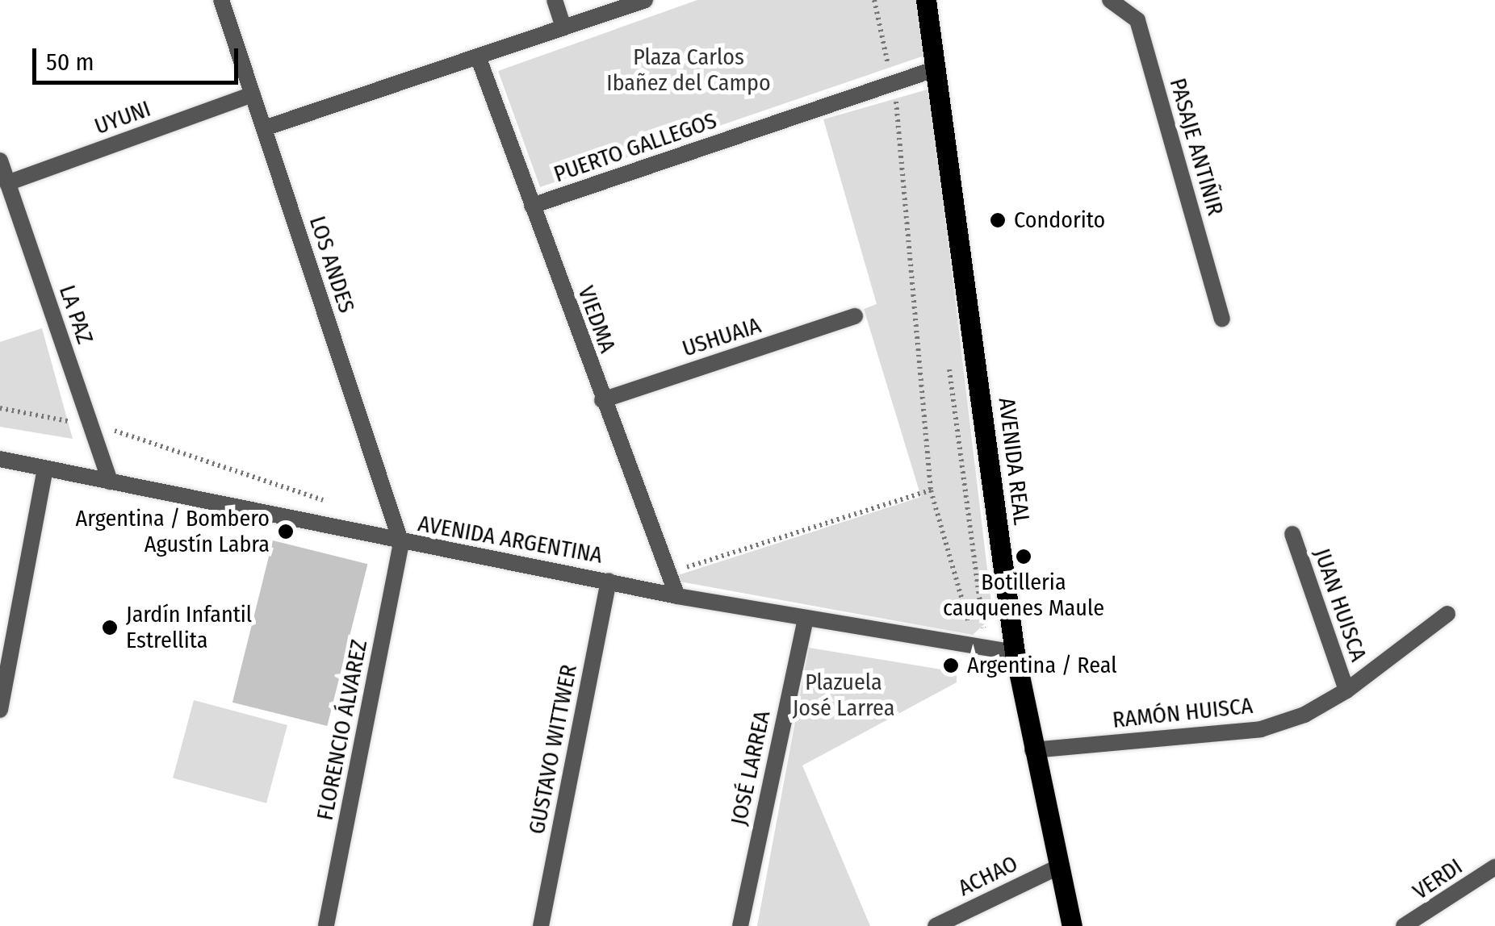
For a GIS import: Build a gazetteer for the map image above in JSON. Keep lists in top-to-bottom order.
{
  "streets": {
    "main road": ["AVENIDA REAL"],
    "street": [
      "UYUNI",
      "PASAJE ANTIÑIR",
      "PUERTO GALLEGOS",
      "LOS ANDES",
      "LA PAZ",
      "VIEDMA",
      "USHUAIA",
      "AVENIDA ARGENTINA",
      "JUAN HUISCA",
      "RAMÓN HUISCA",
      "FLORENCIO ÁLVAREZ",
      "GUSTAVO WITTWER",
      "JOSÉ LARREA",
      "ACHAO",
      "VERDI"
    ]
  },
  "crossings": [
    ["UYUNI", "LOS ANDES"],
    ["UYUNI", "LA PAZ"],
    ["PUERTO GALLEGOS", "VIEDMA"],
    ["PUERTO GALLEGOS", "AVENIDA REAL"],
    ["LOS ANDES", "AVENIDA ARGENTINA"],
    ["LOS ANDES", "FLORENCIO ÁLVAREZ"],
    ["LA PAZ", "AVENIDA ARGENTINA"],
    ["VIEDMA", "USHUAIA"],
    ["VIEDMA", "AVENIDA ARGENTINA"],
    ["AVENIDA REAL", "AVENIDA ARGENTINA"],
    ["AVENIDA REAL", "RAMÓN HUISCA"],
    ["AVENIDA REAL", "ACHAO"],
    ["AVENIDA ARGENTINA", "FLORENCIO ÁLVAREZ"],
    ["AVENIDA ARGENTINA", "GUSTAVO WITTWER"],
    ["AVENIDA ARGENTINA", "JOSÉ LARREA"],
    ["JUAN HUISCA", "RAMÓN HUISCA"]
  ],
  "parks": ["Plaza Carlos Ibañez del Campo", "Plazuela José Larrea"],
  "places": [
    "Condorito",
    "Argentina / Bombero Agustín Labra",
    "Botilleria cauquenes Maule",
    "Jardín Infantil Estrellita",
    "Argentina / Real"
  ],
  "scale_bar": "50 m"
}
